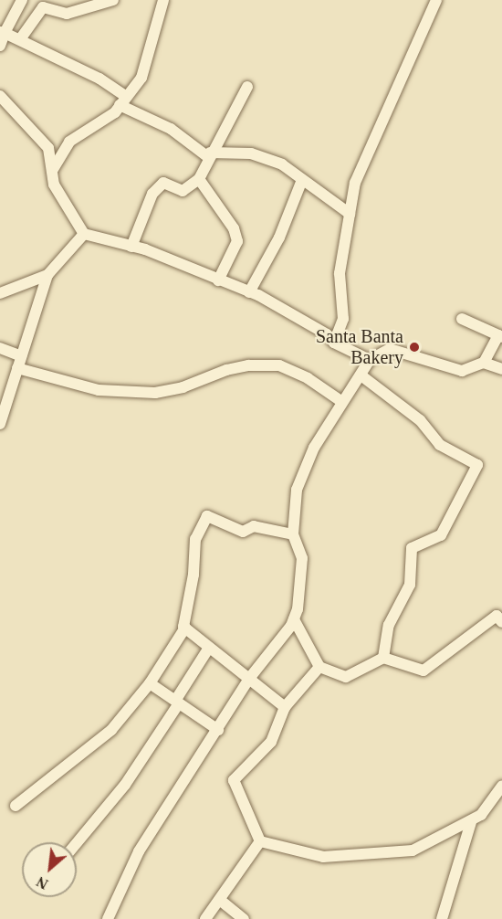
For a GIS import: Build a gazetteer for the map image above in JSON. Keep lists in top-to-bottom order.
{
  "places": ["Santa Banta Bakery"],
  "north": "bottom left"
}
